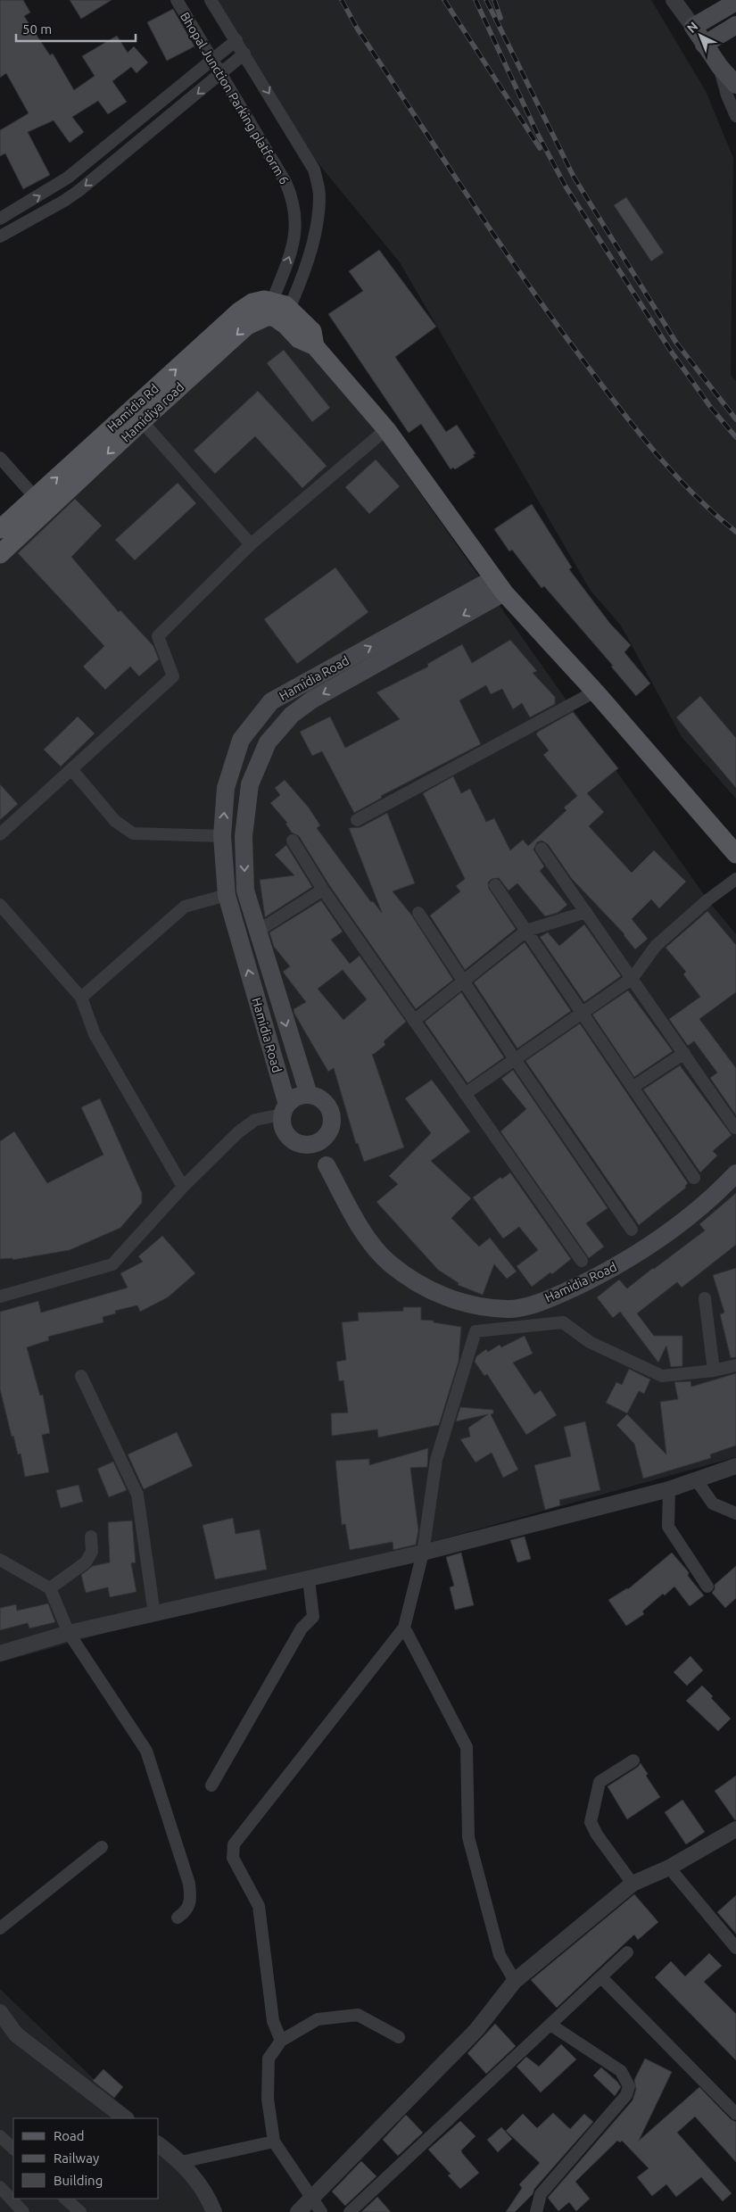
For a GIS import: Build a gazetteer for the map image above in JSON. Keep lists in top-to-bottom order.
{
  "streets": {
    "main road": ["Hamidia Rd", "Hamidiya road", "Hamidia Road"],
    "street": ["Bhopal Junction Parking platform 6"]
  },
  "crossings": [
    ["Bhopal Junction Parking platform 6", "Hamidia Rd"],
    ["Bhopal Junction Parking platform 6", "Hamidiya road"],
    ["Hamidia Rd", "Hamidiya road"]
  ],
  "one_way": ["Bhopal Junction Parking platform 6", "Hamidia Rd", "Hamidiya road"],
  "legend": ["Road", "Railway", "Building"],
  "scale_bar": "50 m",
  "north": "top left"
}
